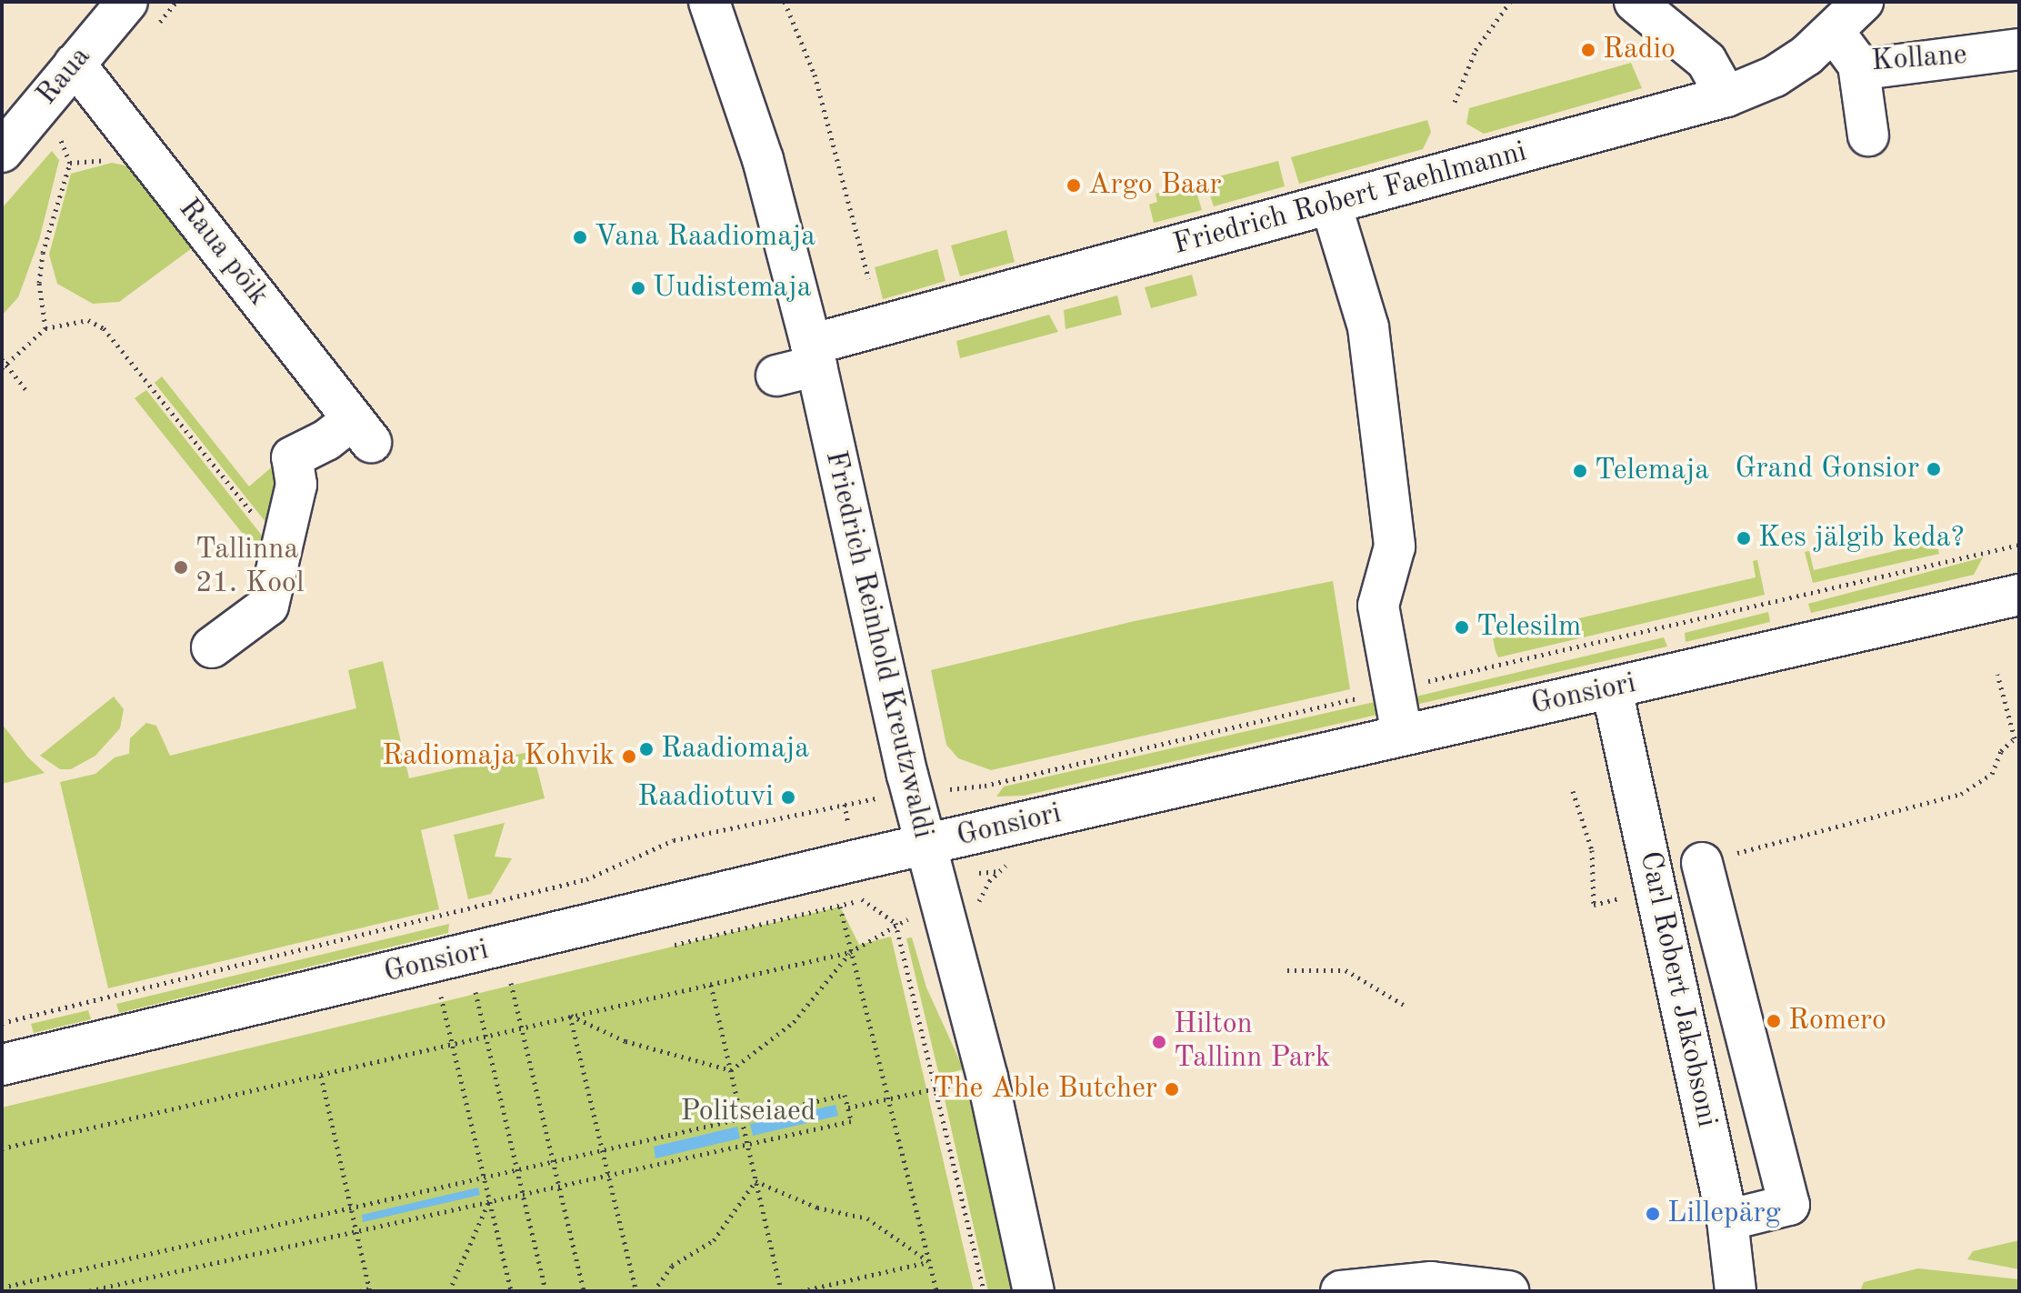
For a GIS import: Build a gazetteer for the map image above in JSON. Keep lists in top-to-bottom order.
{
  "streets": {
    "street": [
      "Kollane",
      "Raua",
      "Friedrich Robert Faehlmanni",
      "Raua põik",
      "Friedrich Reinhold Kreutzwaldi",
      "Gonsiori",
      "Carl Robert Jakobsoni"
    ]
  },
  "crossings": [
    ["Kollane", "Friedrich Robert Faehlmanni"],
    ["Raua", "Raua põik"],
    ["Friedrich Robert Faehlmanni", "Friedrich Reinhold Kreutzwaldi"],
    ["Friedrich Reinhold Kreutzwaldi", "Gonsiori"],
    ["Gonsiori", "Carl Robert Jakobsoni"]
  ],
  "parks": ["Politseiaed"],
  "places": [
    "Radio",
    "Argo Baar",
    "Vana Raadiomaja",
    "Uudistemaja",
    "Grand Gonsior",
    "Telemaja",
    "Kes jälgib keda?",
    "Tallinna 21. Kool",
    "Telesilm",
    "Raadiomaja",
    "Radiomaja Kohvik",
    "Raadiotuvi",
    "Romero",
    "Hilton Tallinn Park",
    "The Able Butcher",
    "Lillepärg"
  ]
}
